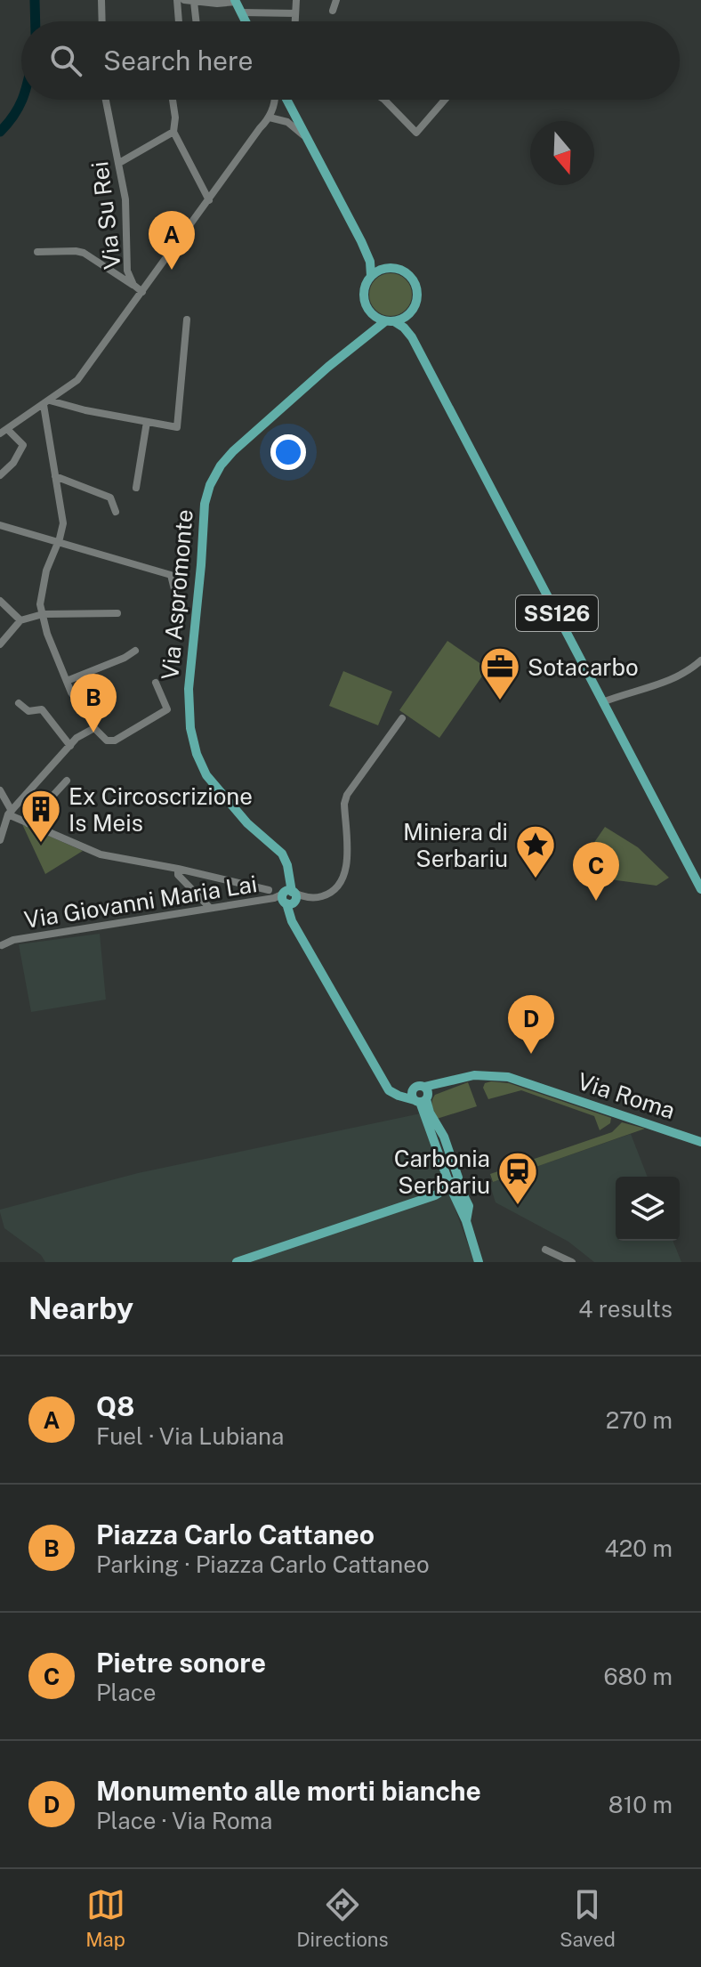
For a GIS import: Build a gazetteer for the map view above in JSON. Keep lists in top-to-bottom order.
{
  "streets": {
    "main road": ["Via Aspromonte", "SS126", "Via Roma"],
    "street": ["Via Su Rei", "Via Giovanni Maria Lai"]
  },
  "crossings": [
    ["Via Aspromonte", "SS126"],
    ["Via Aspromonte", "Via Giovanni Maria Lai"],
    ["Via Aspromonte", "Via Roma"]
  ],
  "places": {
    "office": ["Sotacarbo"],
    "building": ["Ex Circoscrizione Is Meis"],
    "place": ["Miniera di Serbariu"],
    "station": ["Carbonia Serbariu"]
  },
  "north": "bottom",
  "page": {
    "search": "Search here",
    "pins": [
      "A",
      "B",
      "C",
      "D"
    ],
    "heading": ["Nearby", "4 results"],
    "list": [
      {
        "mark": "A",
        "name": "Q8",
        "note": "Fuel · Via Lubiana",
        "value": "270 m"
      },
      {
        "mark": "B",
        "name": "Piazza Carlo Cattaneo",
        "note": "Parking · Piazza Carlo Cattaneo",
        "value": "420 m"
      },
      {
        "mark": "C",
        "name": "Pietre sonore",
        "note": "Place",
        "value": "680 m"
      },
      {
        "mark": "D",
        "name": "Monumento alle morti bianche",
        "note": "Place · Via Roma",
        "value": "810 m"
      }
    ],
    "nav": ["Map", "Directions", "Saved"]
  }
}
